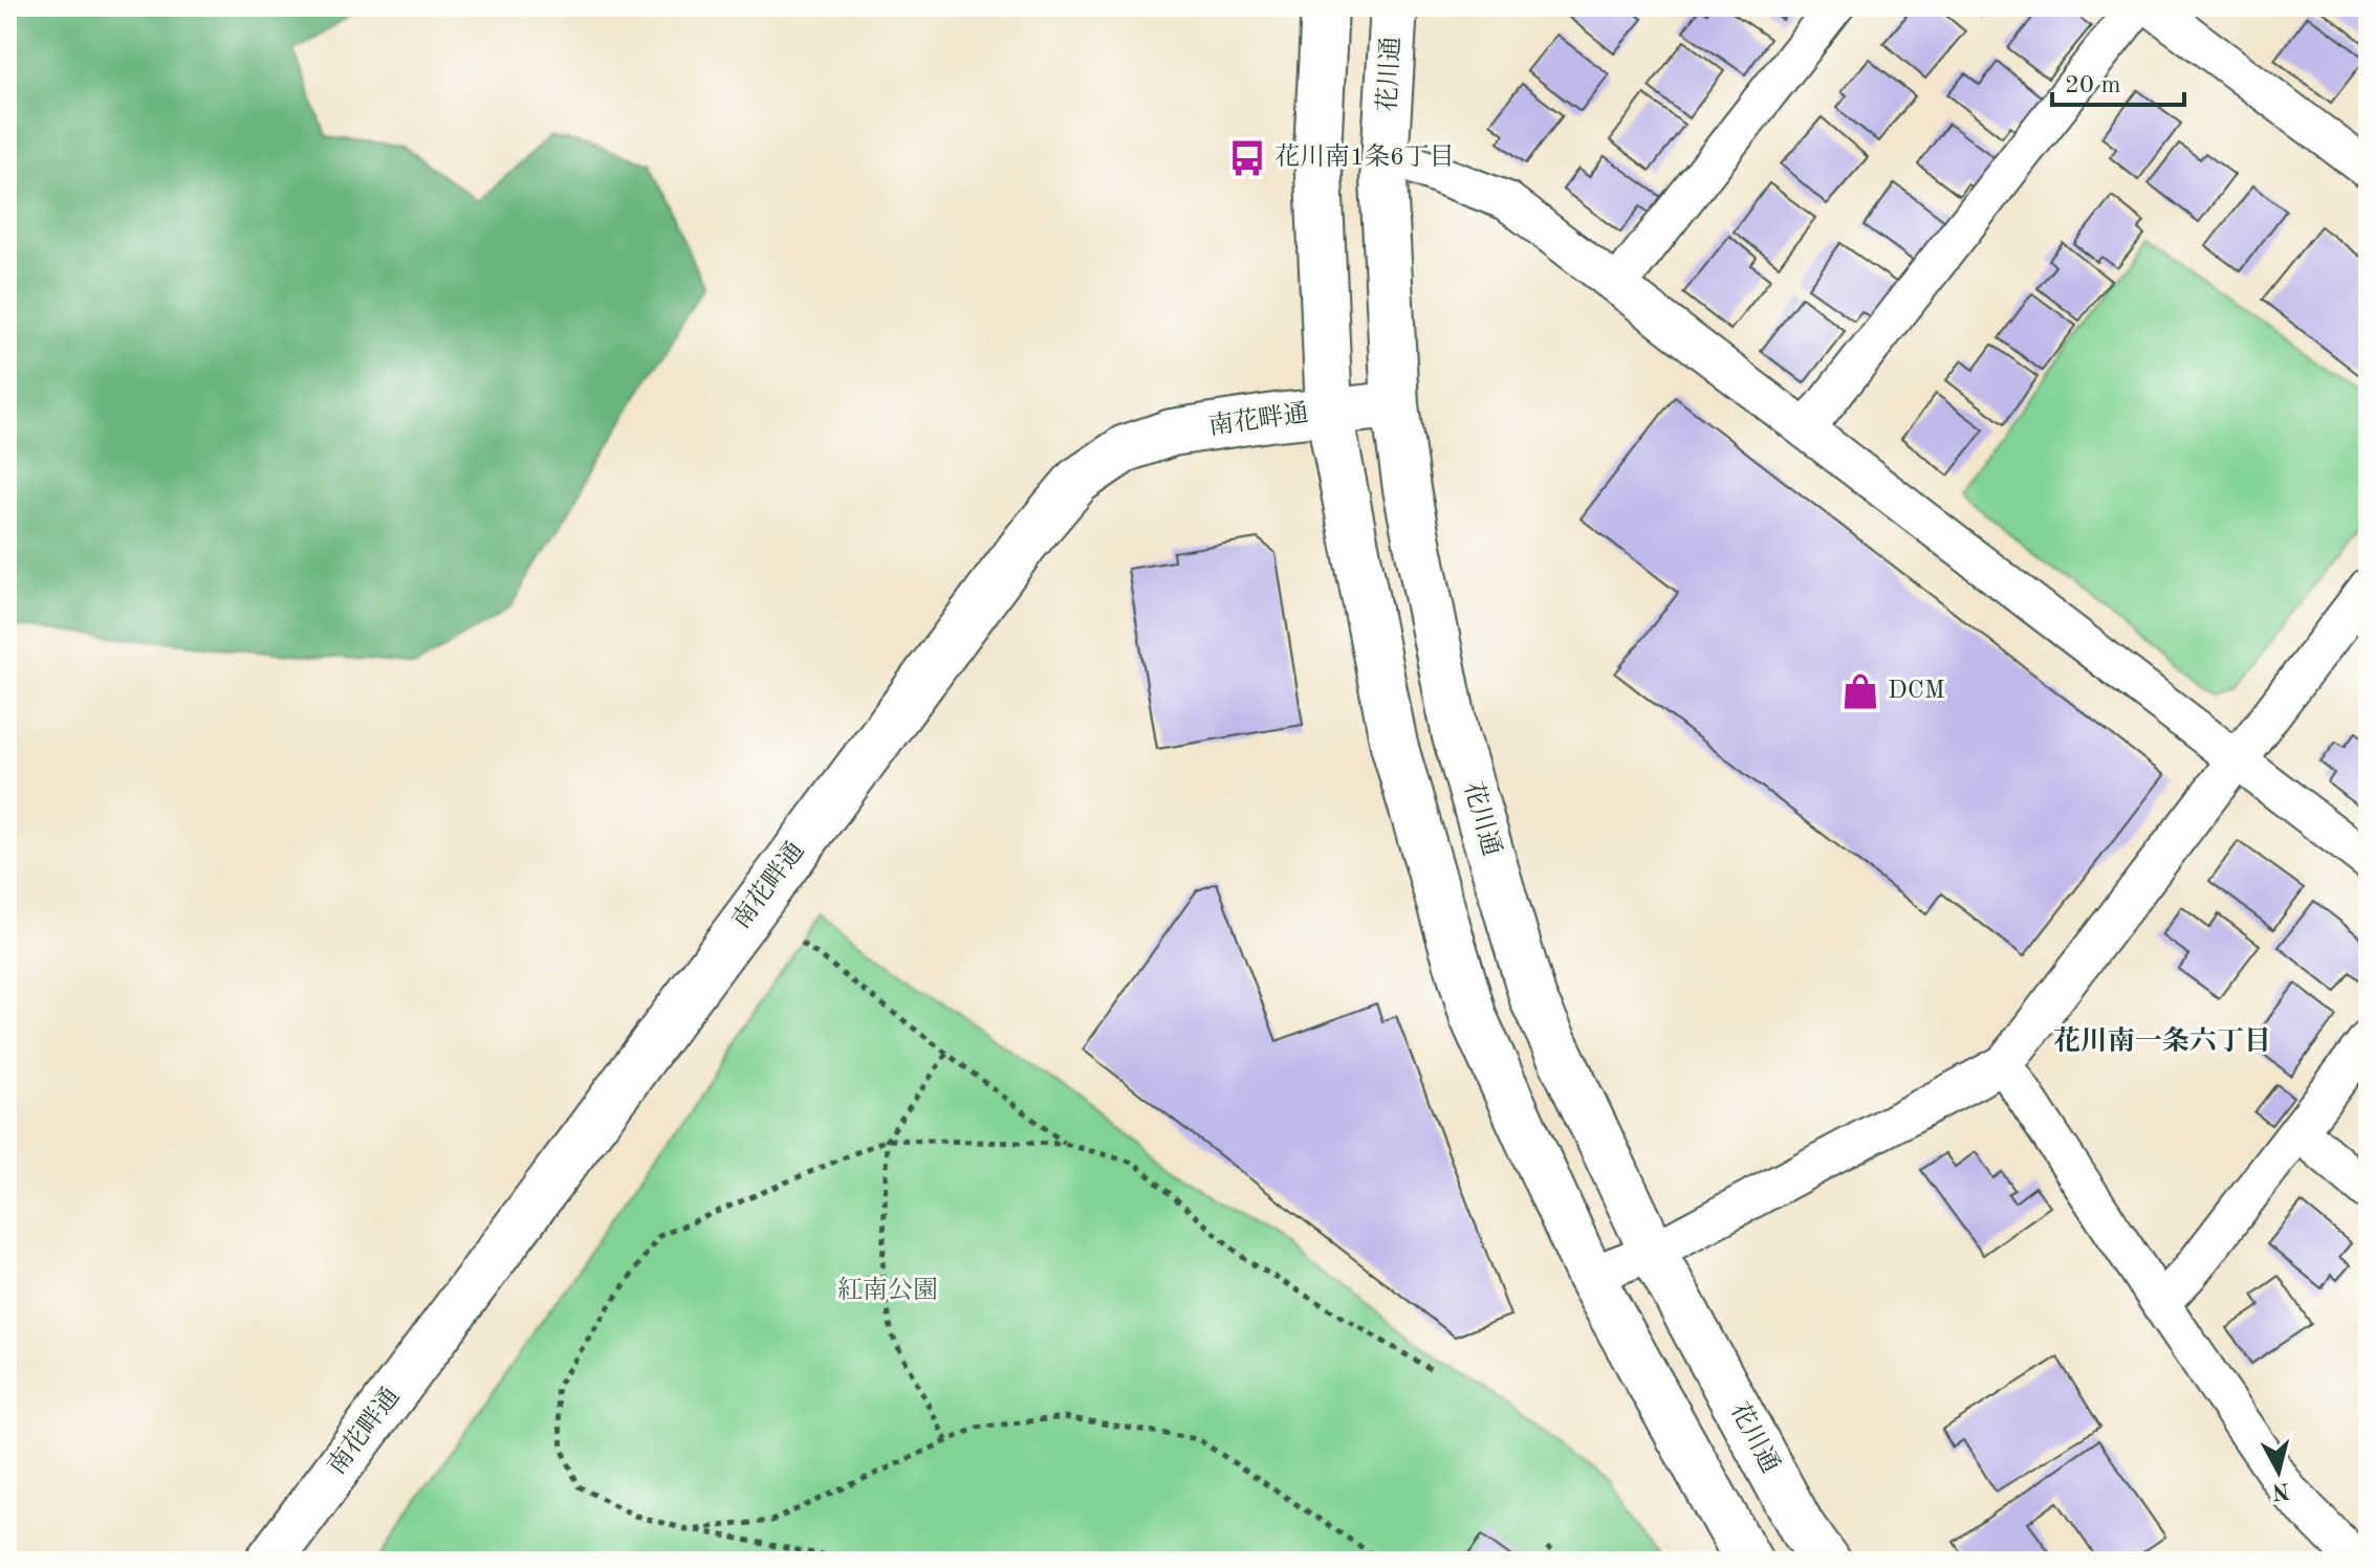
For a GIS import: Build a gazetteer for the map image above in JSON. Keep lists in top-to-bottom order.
{
  "streets": {
    "street": ["花川通", "南花畔通"]
  },
  "crossings": [
    ["花川通", "南花畔通"]
  ],
  "districts": ["花川南一条六丁目"],
  "parks": ["紅南公園"],
  "places": {
    "bus stop": ["花川南1条6丁目"],
    "shop": ["DCM"]
  },
  "scale_bar": "20 m",
  "north": "bottom"
}
